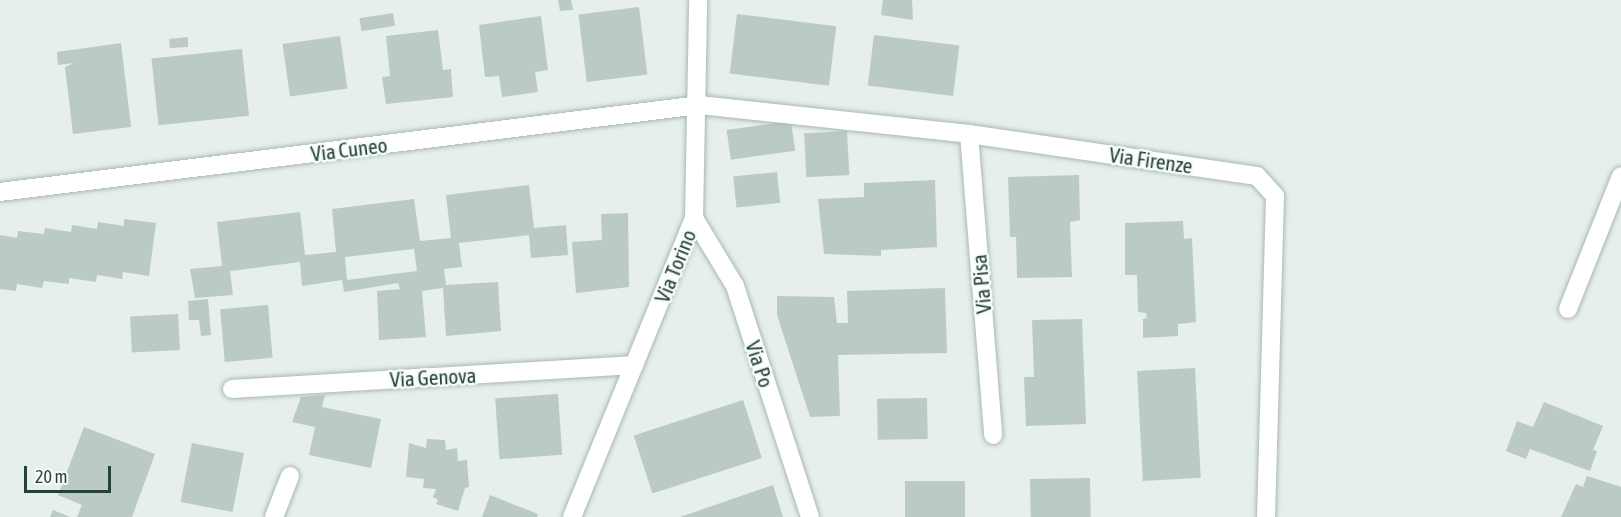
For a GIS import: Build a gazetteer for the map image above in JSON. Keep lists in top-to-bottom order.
{
  "streets": {
    "street": [
      "Via Cuneo",
      "Via Firenze",
      "Via Torino",
      "Via Pisa",
      "Via Po",
      "Via Genova"
    ]
  },
  "crossings": [
    ["Via Cuneo", "Via Firenze"],
    ["Via Cuneo", "Via Torino"],
    ["Via Firenze", "Via Torino"],
    ["Via Firenze", "Via Pisa"],
    ["Via Torino", "Via Po"],
    ["Via Torino", "Via Genova"]
  ],
  "scale_bar": "20 m"
}
